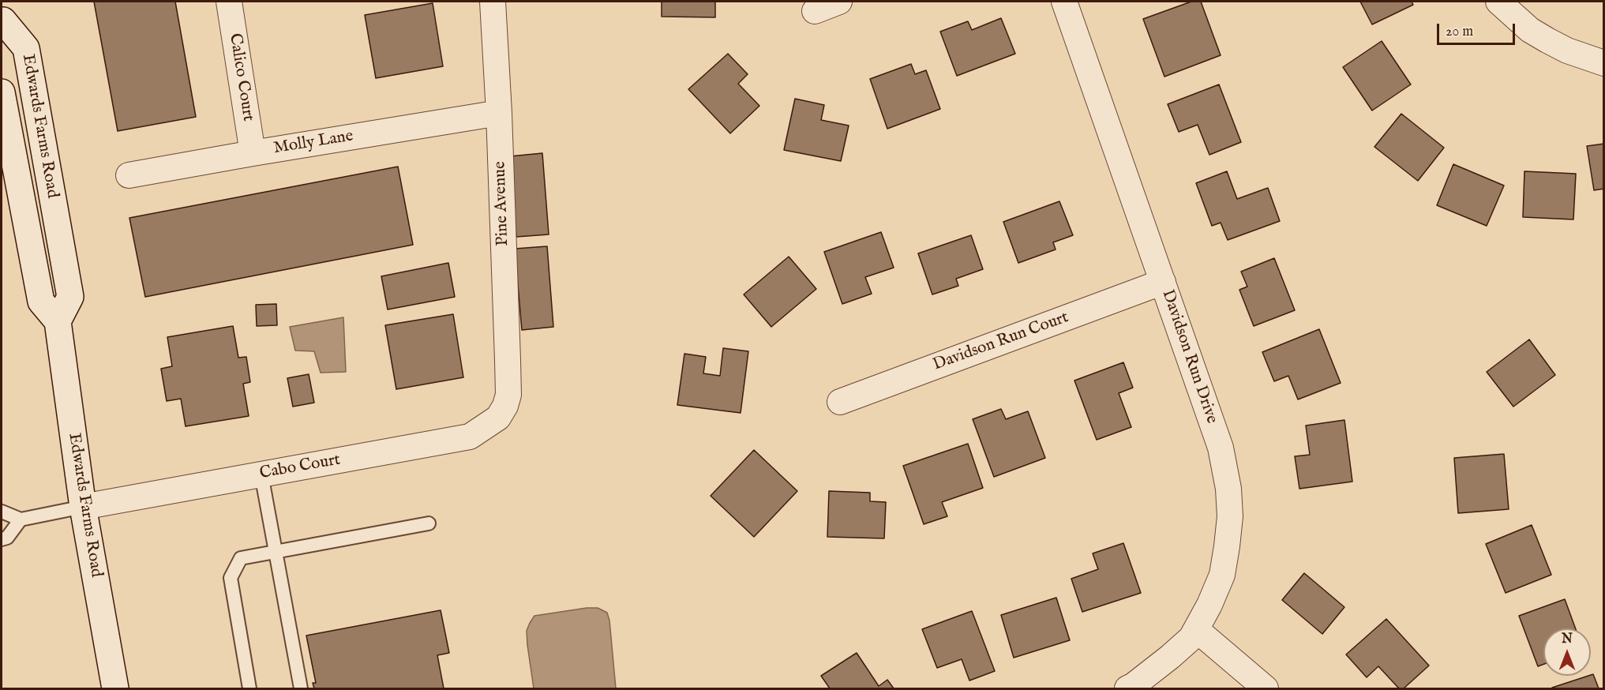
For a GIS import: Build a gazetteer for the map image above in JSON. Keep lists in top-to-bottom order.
{
  "streets": {
    "main road": ["Edwards Farms Road"],
    "street": [
      "Calico Court",
      "Molly Lane",
      "Pine Avenue",
      "Davidson Run Court",
      "Davidson Run Drive",
      "Cabo Court"
    ]
  },
  "crossings": [
    ["Calico Court", "Molly Lane"],
    ["Edwards Farms Road", "Cabo Court"],
    ["Molly Lane", "Pine Avenue"],
    ["Pine Avenue", "Cabo Court"],
    ["Davidson Run Court", "Davidson Run Drive"]
  ],
  "scale_bar": "20 m",
  "north": "top"
}
